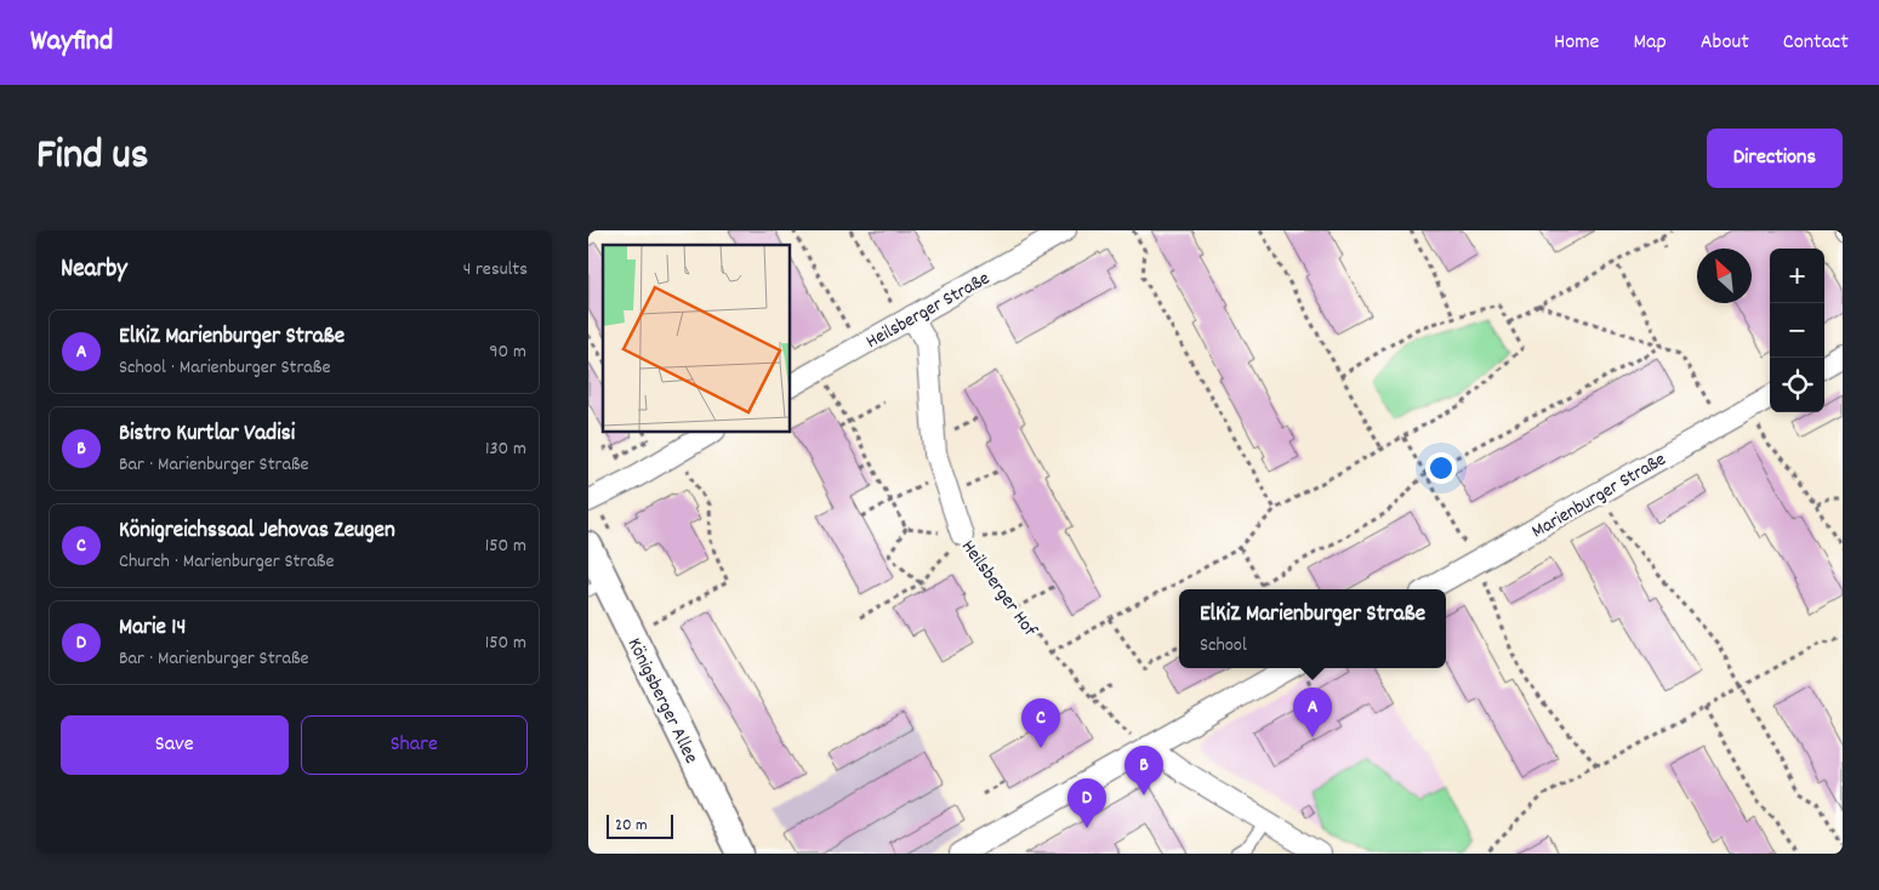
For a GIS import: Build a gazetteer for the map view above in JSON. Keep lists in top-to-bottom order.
{
  "streets": {
    "street": [
      "Heilsberger Straße",
      "Marienburger Straße",
      "Heilsberger Hof",
      "Königsberger Allee"
    ]
  },
  "crossings": [
    ["Heilsberger Straße", "Heilsberger Hof"]
  ],
  "scale_bar": "20 m",
  "north": "top left",
  "page": {
    "header": "Wayfind",
    "nav": [
      "Home",
      "Map",
      "About",
      "Contact"
    ],
    "title": "Find us",
    "buttons": [
      "Directions",
      ["Save", "Share"]
    ],
    "heading": ["Nearby", "4 results"],
    "map_buttons": ["+", "−"],
    "list": [
      {
        "mark": "A",
        "name": "ElKiZ Marienburger Straße",
        "note": "School · Marienburger Straße",
        "value": "90 m"
      },
      {
        "mark": "B",
        "name": "Bistro Kurtlar Vadisi",
        "note": "Bar · Marienburger Straße",
        "value": "130 m"
      },
      {
        "mark": "C",
        "name": "Königreichssaal Jehovas Zeugen",
        "note": "Church · Marienburger Straße",
        "value": "150 m"
      },
      {
        "mark": "D",
        "name": "Marie 14",
        "note": "Bar · Marienburger Straße",
        "value": "150 m"
      }
    ],
    "popup": ["ElKiZ Marienburger Straße", "School"],
    "pins": [
      "A",
      "C",
      "B",
      "D"
    ],
    "scale": "20 m"
  }
}
